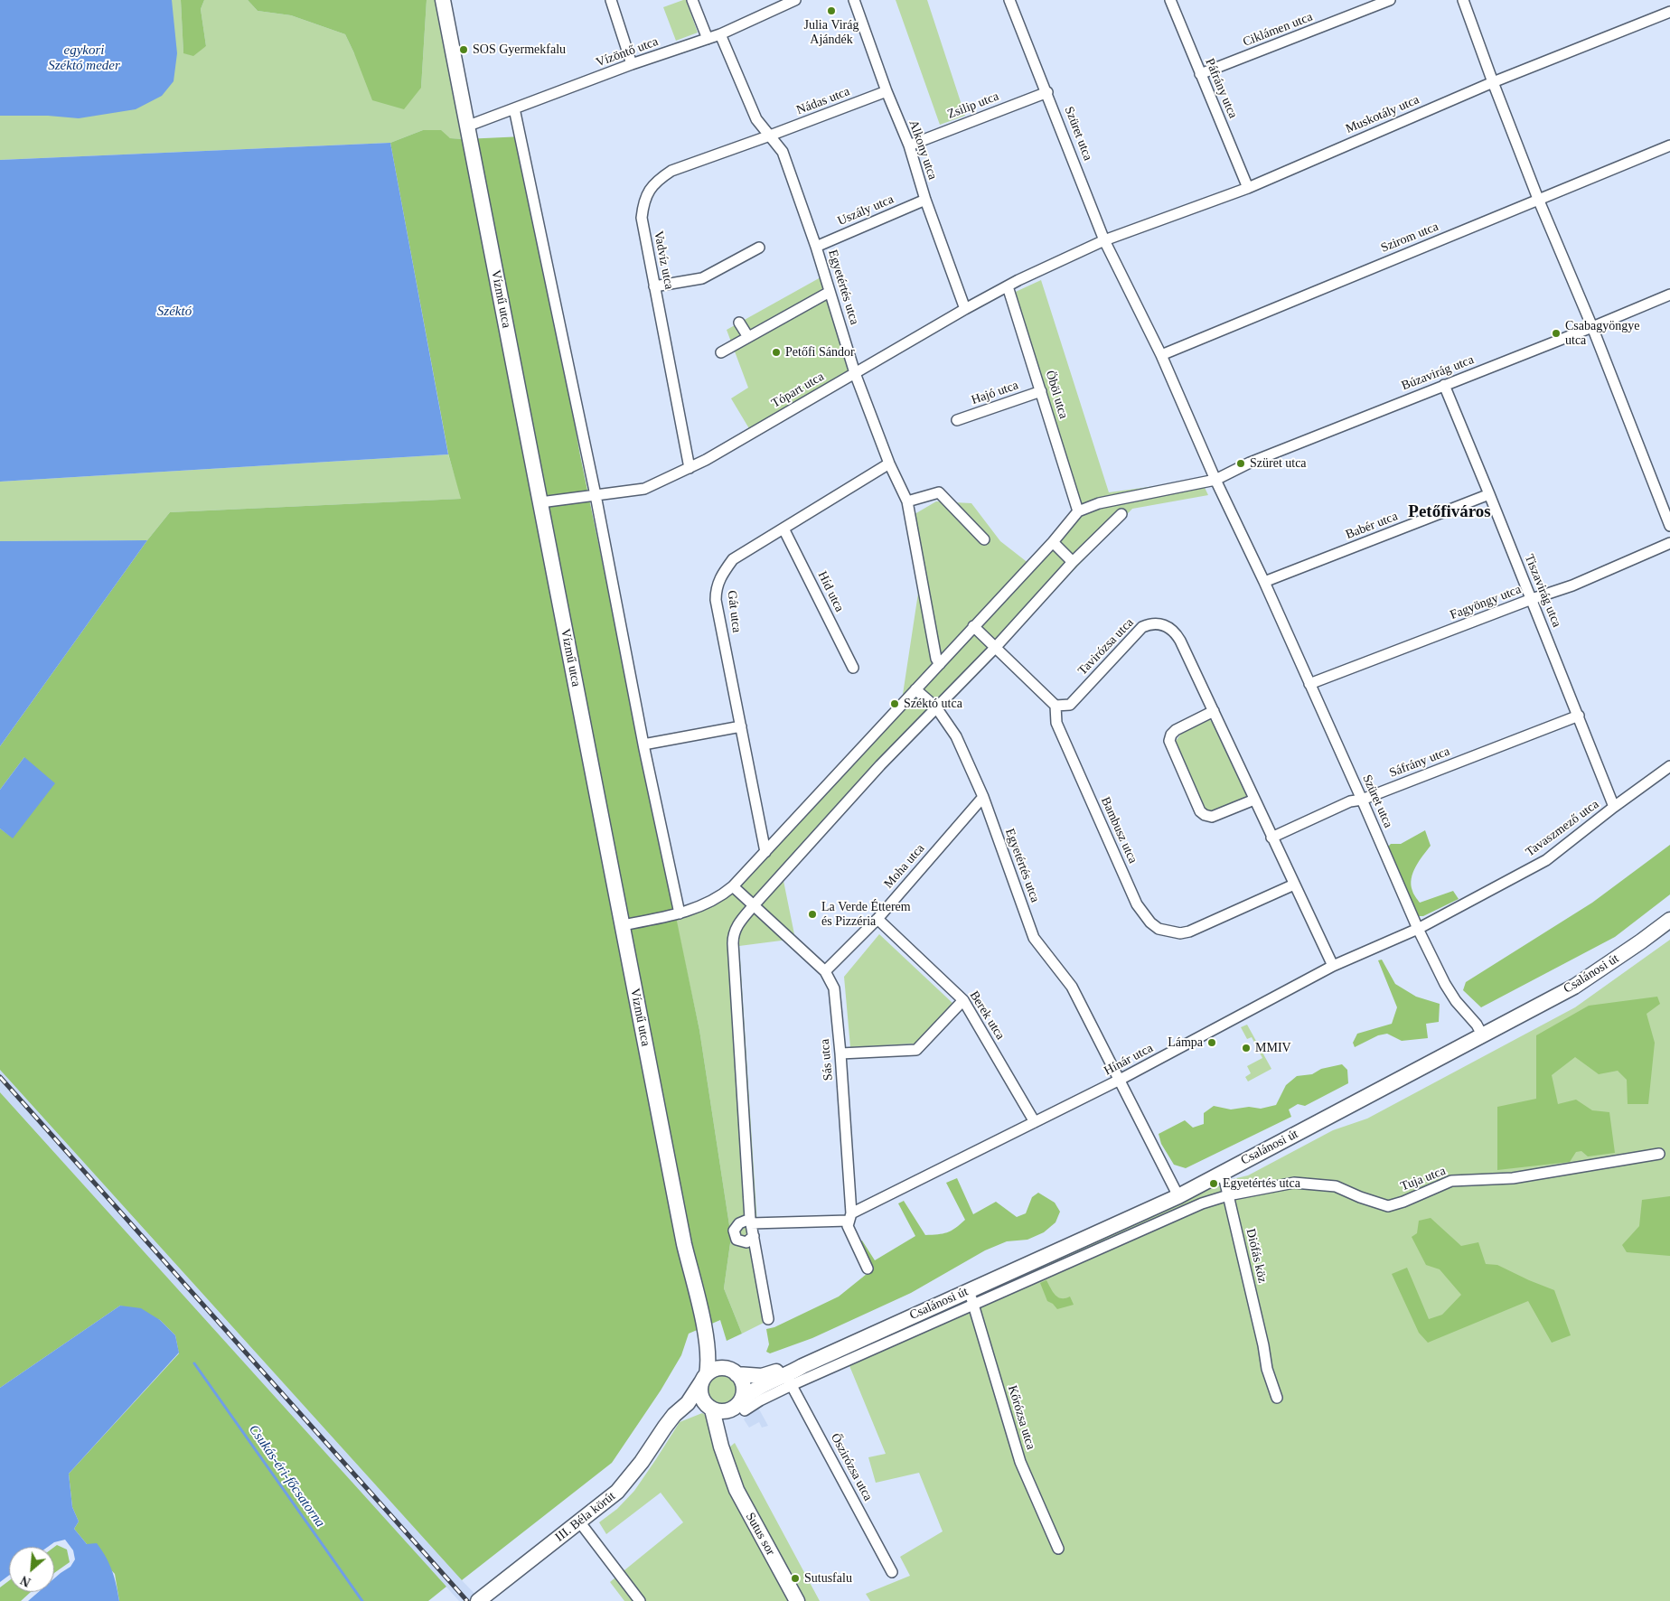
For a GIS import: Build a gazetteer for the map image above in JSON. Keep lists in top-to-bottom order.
{
  "streets": {
    "main road": [
      "Vízmű utca",
      "Csalánosi út",
      "III. Béla körút",
      "Sutus sor"
    ],
    "street": [
      "Ciklámen utca",
      "Vízöntő utca",
      "Páfrány utca",
      "Nádas utca",
      "Zsilip utca",
      "Muskotály utca",
      "Szüret utca",
      "Alkony utca",
      "Uszály utca",
      "Szirom utca",
      "Vadvíz utca",
      "Egyetértés utca",
      "Búzavirág utca",
      "Tópart utca",
      "Hajó utca",
      "Öböl utca",
      "Babér utca",
      "Tiszavirág utca",
      "Híd utca",
      "Fagyöngy utca",
      "Gát utca",
      "Tavirózsa utca",
      "Sáfrány utca",
      "Tavaszmező utca",
      "Bambusz utca",
      "Moha utca",
      "Berek utca",
      "Sás utca",
      "Hínár utca",
      "Tuja utca",
      "Diófás köz",
      "Kőrózsa utca",
      "Őszirózsa utca"
    ]
  },
  "crossings": [
    ["Ciklámen utca", "Páfrány utca"],
    ["Vízöntő utca", "Egyetértés utca"],
    ["Vízöntő utca", "Vízmű utca"],
    ["Páfrány utca", "Muskotály utca"],
    ["Nádas utca", "Alkony utca"],
    ["Nádas utca", "Vadvíz utca"],
    ["Nádas utca", "Egyetértés utca"],
    ["Zsilip utca", "Szüret utca"],
    ["Zsilip utca", "Alkony utca"],
    ["Muskotály utca", "Szüret utca"],
    ["Muskotály utca", "Tópart utca"],
    ["Szüret utca", "Szirom utca"],
    ["Szüret utca", "Búzavirág utca"],
    ["Szüret utca", "Tópart utca"],
    ["Szüret utca", "Babér utca"],
    ["Szüret utca", "Fagyöngy utca"],
    ["Szüret utca", "Sáfrány utca"],
    ["Szüret utca", "Tavaszmező utca"],
    ["Szüret utca", "Csalánosi út"],
    ["Szüret utca", "Hínár utca"],
    ["Alkony utca", "Uszály utca"],
    ["Alkony utca", "Tópart utca"],
    ["Uszály utca", "Egyetértés utca"],
    ["Vadvíz utca", "Egyetértés utca"],
    ["Vadvíz utca", "Tópart utca"],
    ["Egyetértés utca", "Tópart utca"],
    ["Egyetértés utca", "Gát utca"],
    ["Egyetértés utca", "Moha utca"],
    ["Egyetértés utca", "Csalánosi út"],
    ["Egyetértés utca", "Hínár utca"],
    ["Vízmű utca", "Tópart utca"],
    ["Búzavirág utca", "Tiszavirág utca"],
    ["Tópart utca", "Öböl utca"],
    ["Hajó utca", "Öböl utca"],
    ["Babér utca", "Tiszavirág utca"],
    ["Tiszavirág utca", "Fagyöngy utca"],
    ["Tiszavirág utca", "Sáfrány utca"],
    ["Tiszavirág utca", "Tavaszmező utca"],
    ["Híd utca", "Gát utca"],
    ["Tavirózsa utca", "Sáfrány utca"],
    ["Tavirózsa utca", "Bambusz utca"],
    ["Tavirózsa utca", "Hínár utca"],
    ["Tavaszmező utca", "Hínár utca"],
    ["Moha utca", "Berek utca"],
    ["Moha utca", "Sás utca"],
    ["Csalánosi út", "Tuja utca"],
    ["Csalánosi út", "Diófás köz"],
    ["Csalánosi út", "Kőrózsa utca"],
    ["Csalánosi út", "Őszirózsa utca"],
    ["Csalánosi út", "III. Béla körút"],
    ["Berek utca", "Hínár utca"],
    ["Sás utca", "Hínár utca"],
    ["Tuja utca", "Diófás köz"],
    ["Tuja utca", "Kőrózsa utca"],
    ["Tuja utca", "Őszirózsa utca"]
  ],
  "districts": ["Petőfiváros"],
  "water": ["egykori Széktó meder", "Széktó", "Csukás-éri-főcsatorna"],
  "places": [
    "Julia Virág Ajándék",
    "SOS Gyermekfalu",
    "Csabagyöngye utca",
    "Petőfi Sándor",
    "Szüret utca",
    "Széktó utca",
    "La Verde Étterem és Pizzéria",
    "Lámpa",
    "MMIV",
    "Egyetértés utca",
    "Sutusfalu"
  ],
  "north": "bottom left"
}
